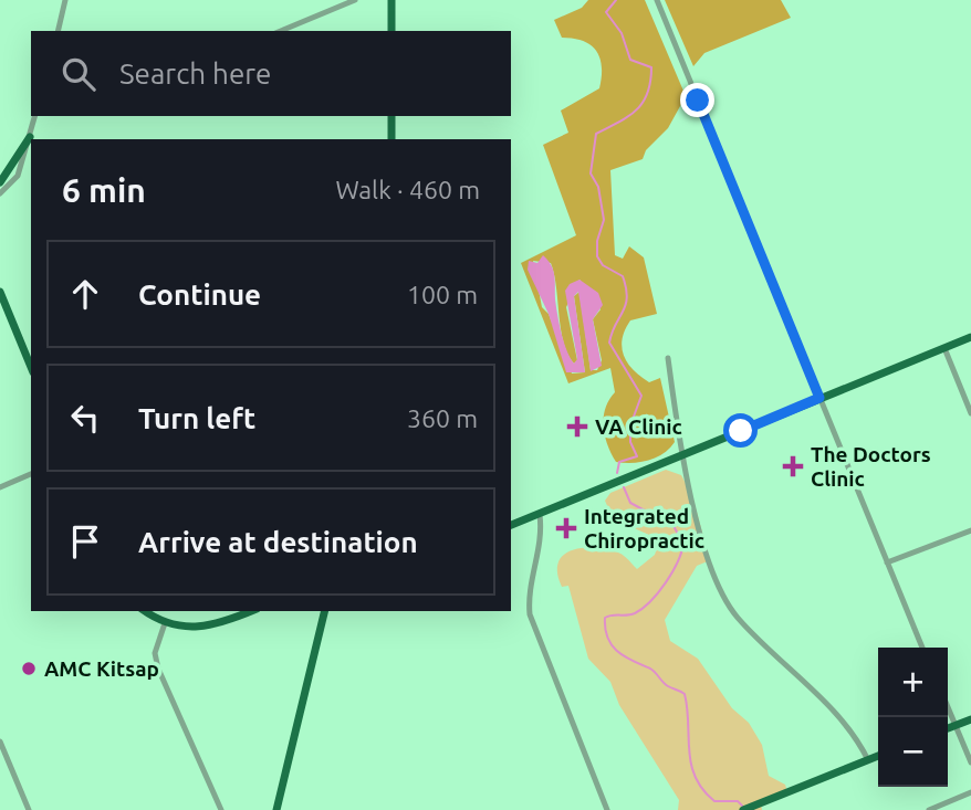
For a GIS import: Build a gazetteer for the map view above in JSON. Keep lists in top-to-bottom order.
{
  "places": {
    "health": ["VA Clinic", "The Doctors Clinic", "Integrated Chiropractic"],
    "other": ["AMC Kitsap"]
  },
  "page": {
    "search": "Search here",
    "heading": ["6 min", "Walk · 460 m"],
    "list": [
      ["Continue", "100 m"],
      ["Turn left", "360 m"],
      "Arrive at destination"
    ],
    "map_buttons": ["+", "−"]
  }
}
